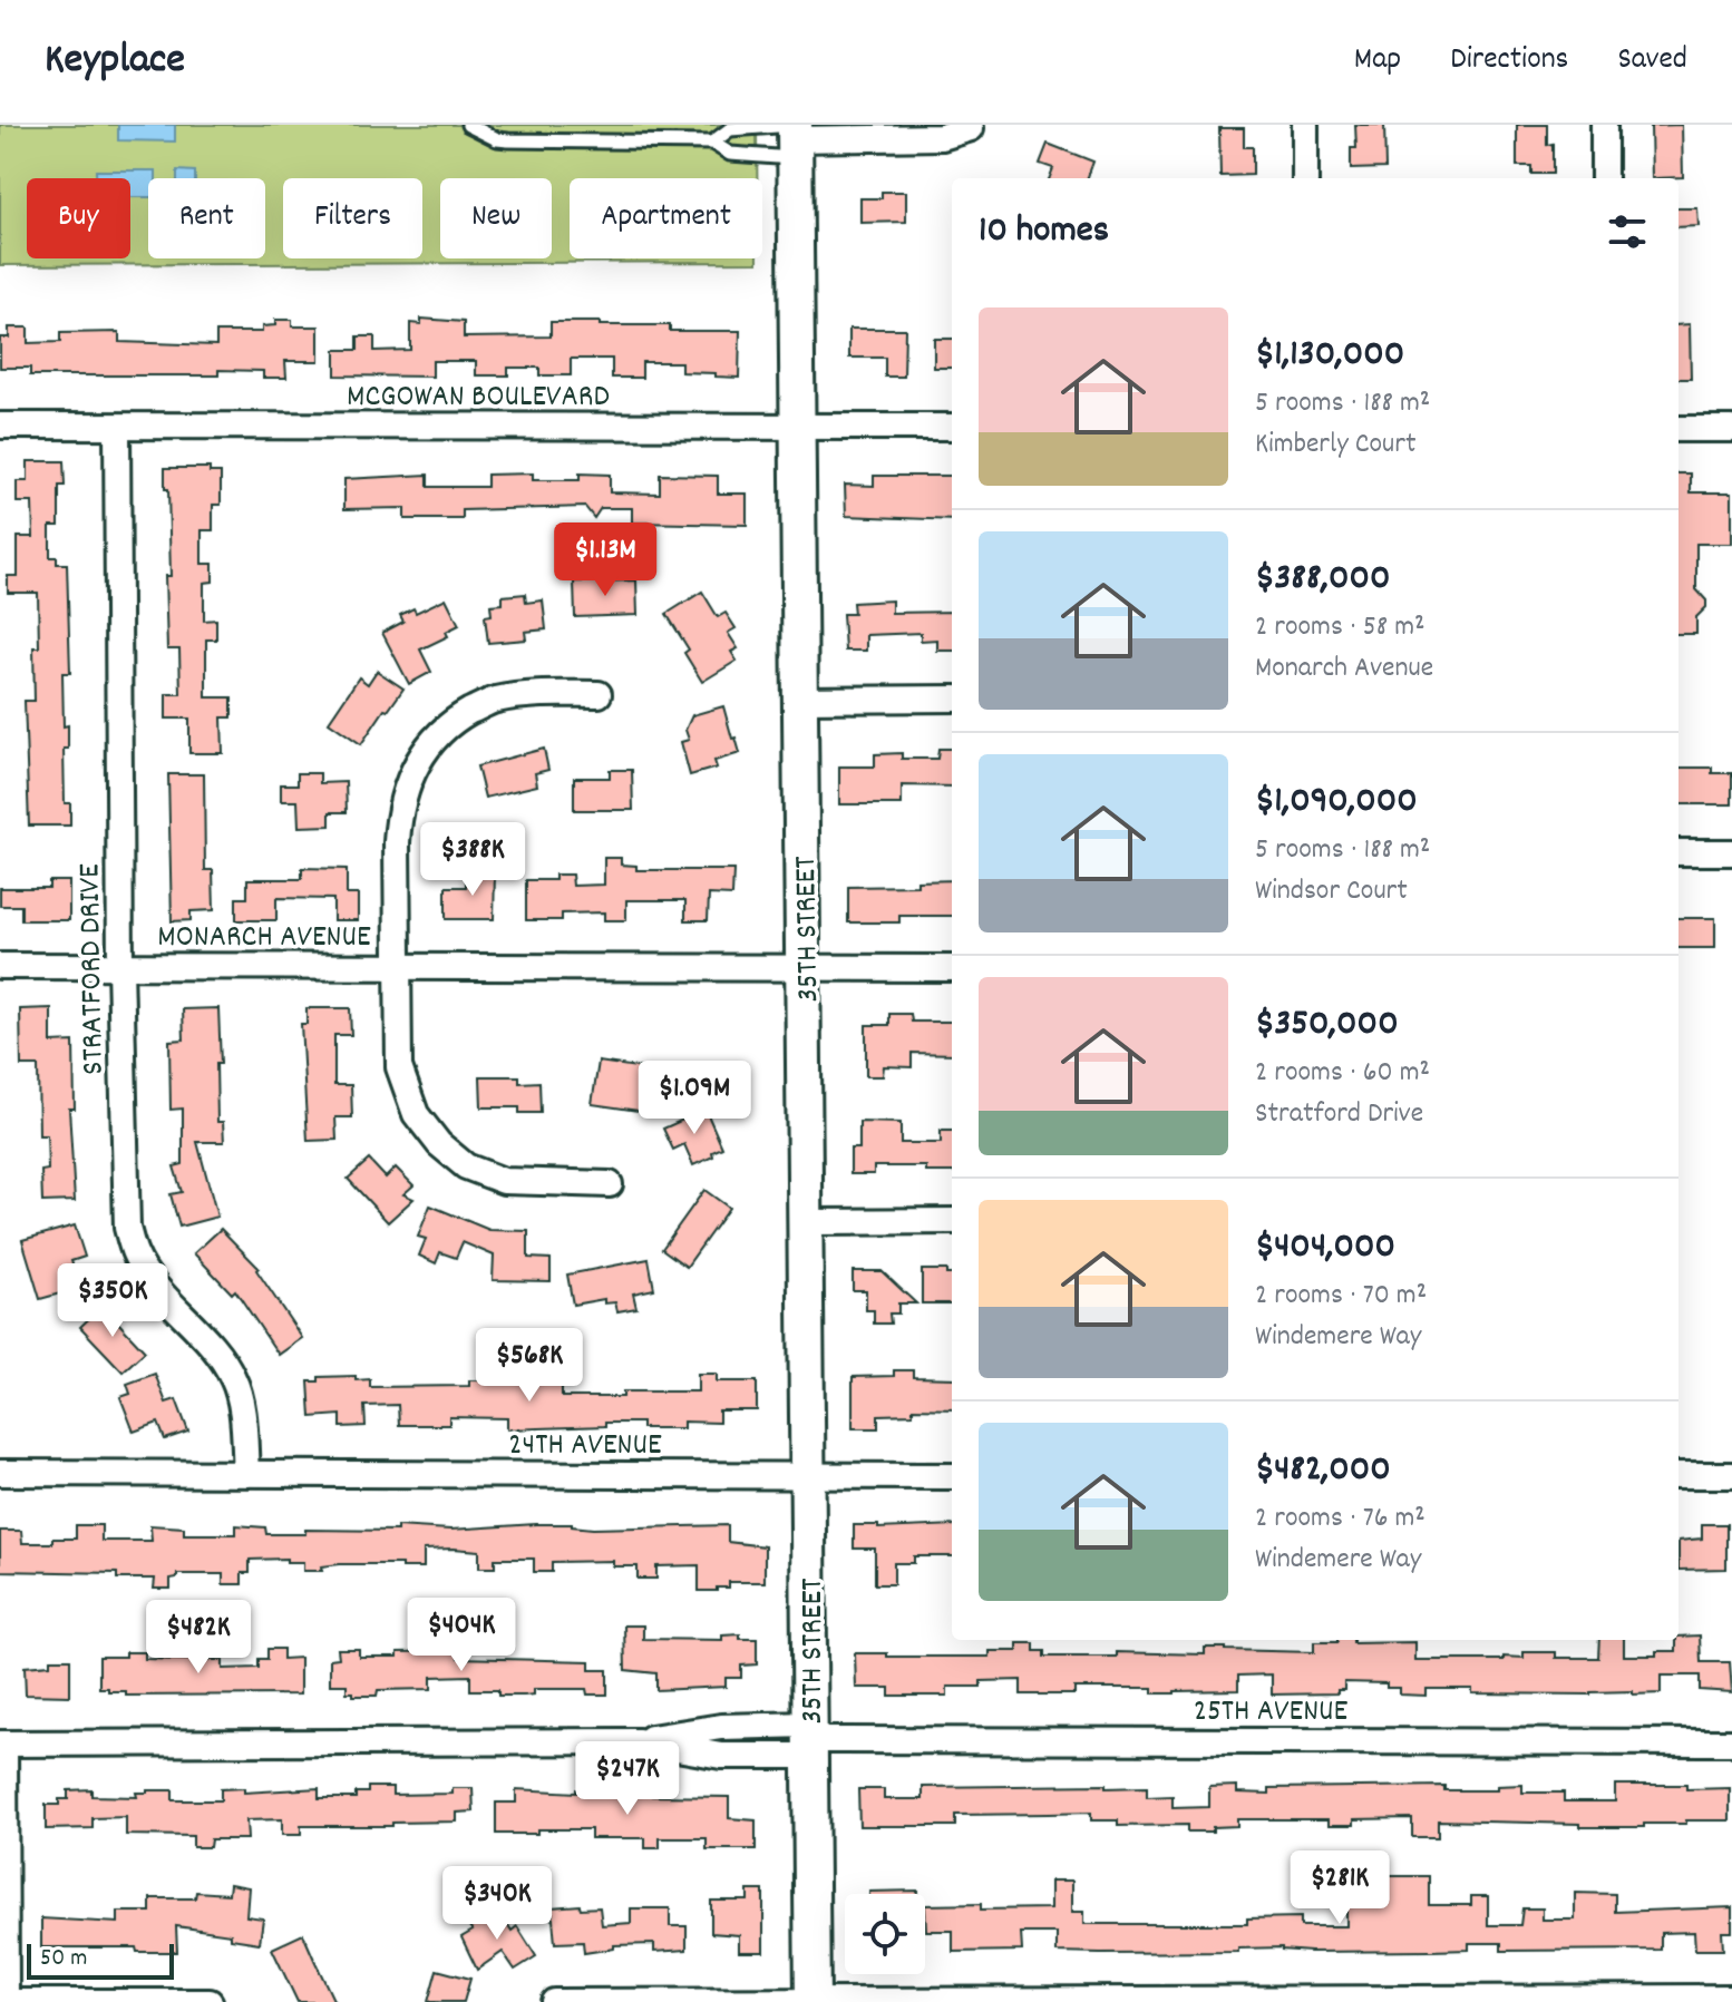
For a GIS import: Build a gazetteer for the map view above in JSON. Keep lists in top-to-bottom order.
{
  "streets": {
    "street": [
      "MCGOWAN BOULEVARD",
      "35TH STREET",
      "MONARCH AVENUE",
      "STRATFORD DRIVE",
      "24TH AVENUE",
      "25TH AVENUE"
    ]
  },
  "crossings": [
    ["MCGOWAN BOULEVARD", "35TH STREET"],
    ["MCGOWAN BOULEVARD", "STRATFORD DRIVE"],
    ["35TH STREET", "MONARCH AVENUE"],
    ["35TH STREET", "24TH AVENUE"],
    ["35TH STREET", "25TH AVENUE"],
    ["MONARCH AVENUE", "STRATFORD DRIVE"],
    ["STRATFORD DRIVE", "24TH AVENUE"]
  ],
  "scale_bar": "50 m",
  "page": {
    "header": "Keyplace",
    "nav": ["Map", "Directions", "Saved"],
    "chip": [
      "Buy",
      "Rent",
      "Filters",
      "New",
      "Apartment"
    ],
    "heading": "10 homes",
    "list": [
      {
        "name": "$1,130,000",
        "note": "5 rooms · 188 m² · Kimberly Court"
      },
      {
        "name": "$388,000",
        "note": "2 rooms · 58 m² · Monarch Avenue"
      },
      {
        "name": "$1,090,000",
        "note": "5 rooms · 188 m² · Windsor Court"
      },
      {
        "name": "$350,000",
        "note": "2 rooms · 60 m² · Stratford Drive"
      },
      {
        "name": "$404,000",
        "note": "2 rooms · 70 m² · Windemere Way"
      },
      {
        "name": "$482,000",
        "note": "2 rooms · 76 m² · Windemere Way"
      }
    ],
    "price": [
      "$1.13M",
      "$388K",
      "$1.09M",
      "$350K",
      "$568K",
      "$404K",
      "$482K",
      "$247K",
      "$281K",
      "$340K"
    ],
    "scale": "50 m"
  }
}
